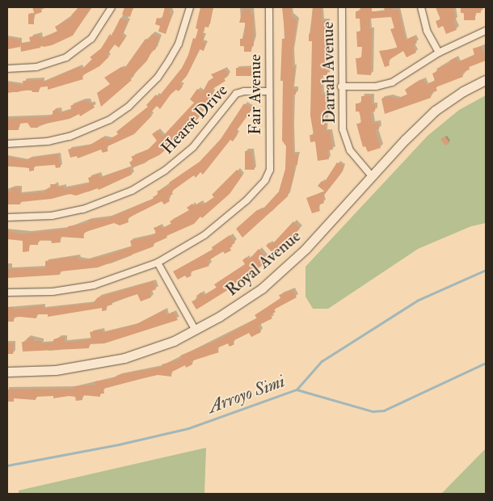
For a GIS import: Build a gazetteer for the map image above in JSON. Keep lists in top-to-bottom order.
{
  "streets": {
    "main road": ["Royal Avenue"],
    "street": ["Darrah Avenue", "Fair Avenue", "Hearst Drive"]
  },
  "crossings": [
    ["Darrah Avenue", "Royal Avenue"],
    ["Fair Avenue", "Hearst Drive"]
  ],
  "water": ["Arroyo Simi"]
}
